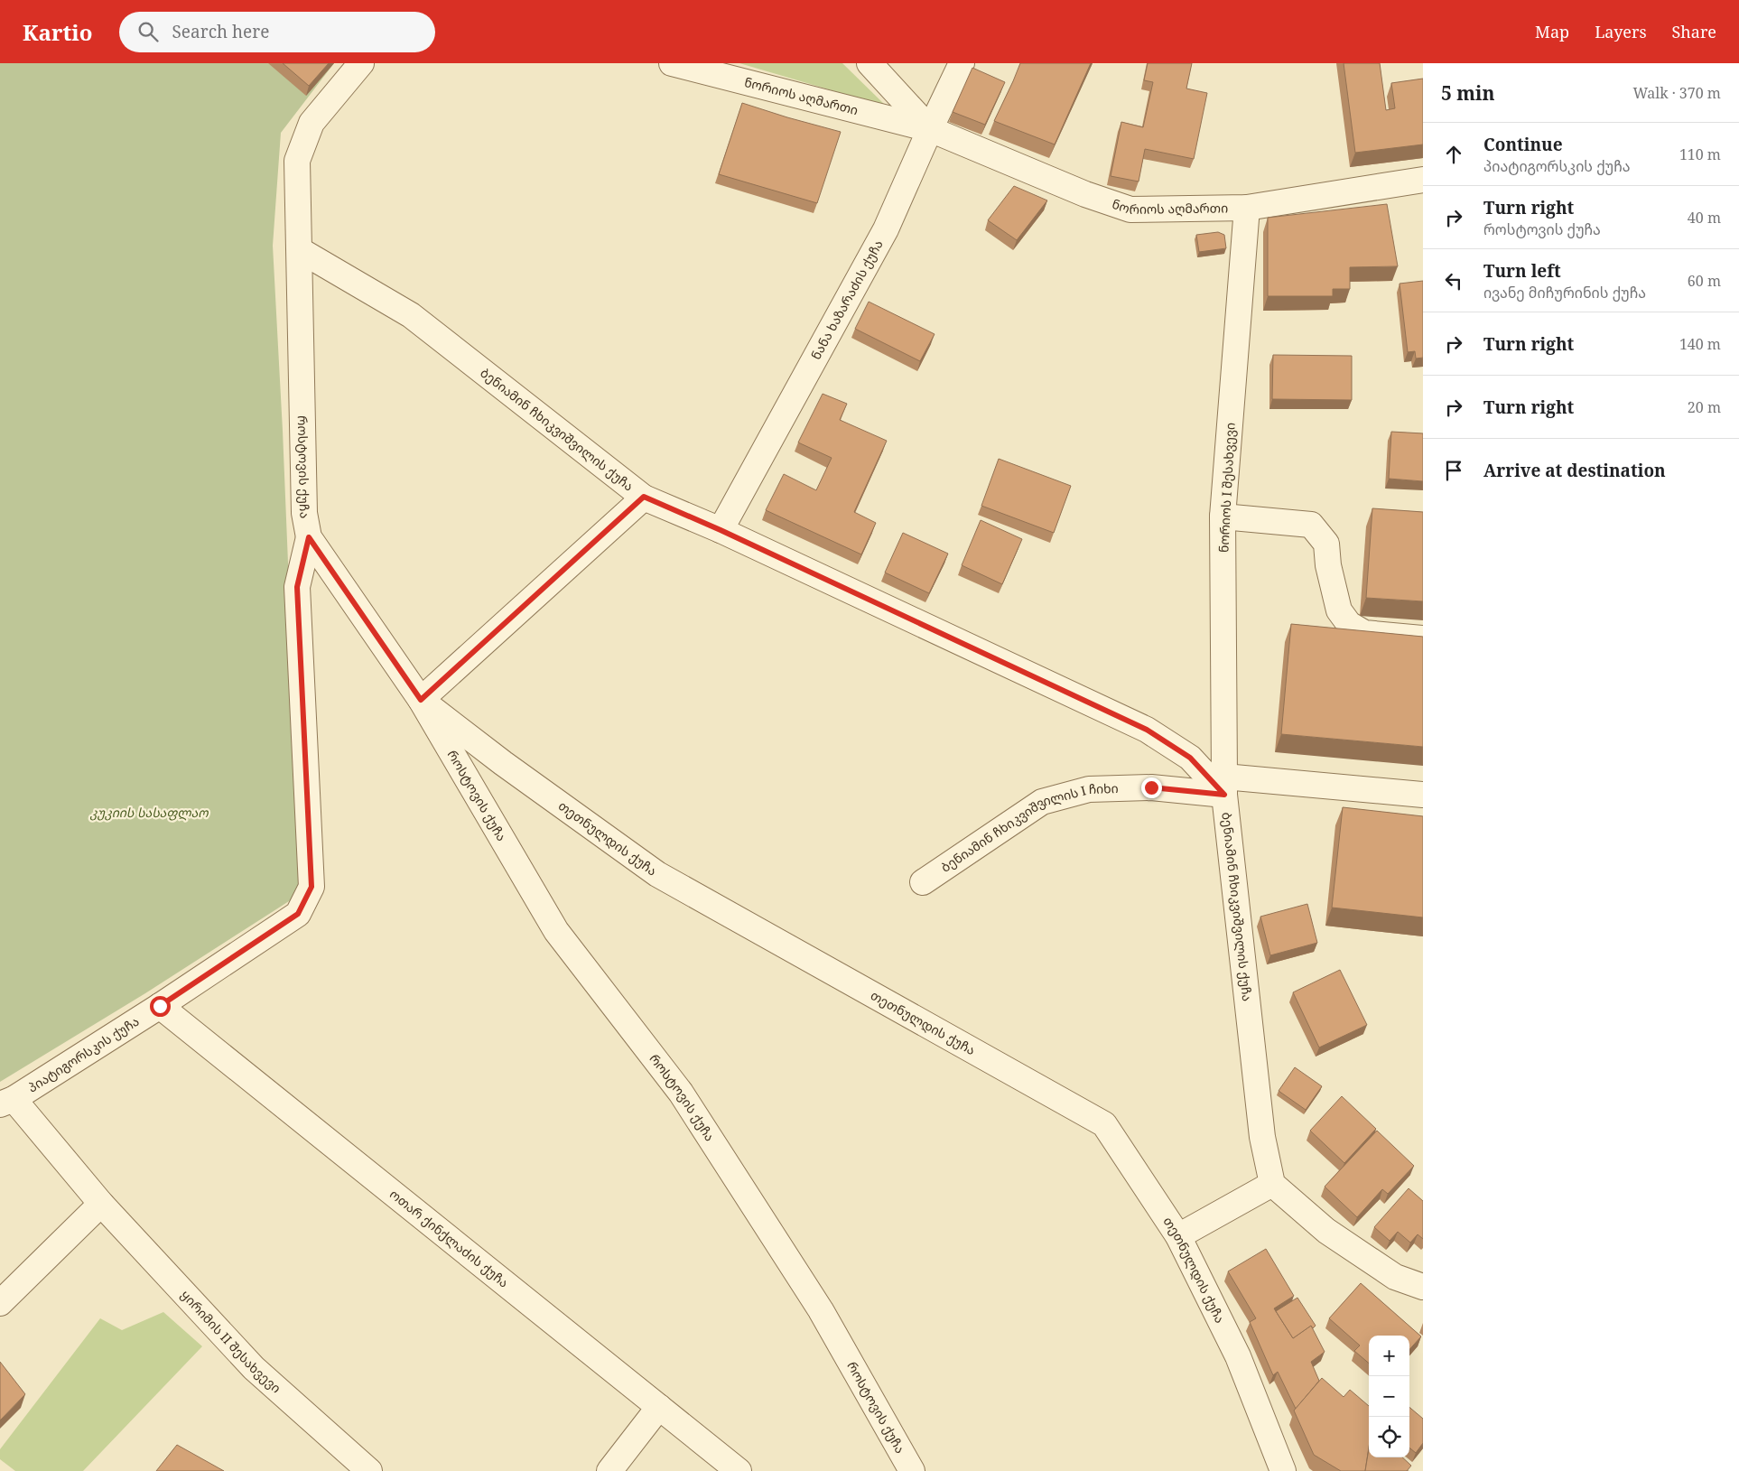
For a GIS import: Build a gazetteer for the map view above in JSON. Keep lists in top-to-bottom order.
{
  "streets": {
    "street": [
      "ნორიოს აღმართი",
      "ნანა ხაზარაძის ქუჩა",
      "ბენიამინ ჩხიკვიშვილის ქუჩა",
      "როსტოვის ქუჩა",
      "ნორიოს I შესახვევი",
      "ბენიამინ ჩხიკვიშვილის I ჩიხი",
      "თეთნულდის ქუჩა",
      "პიატიგორსკის ქუჩა",
      "ოთარ ქინქლაძის ქუჩა",
      "ყირიმის II შესახვევი"
    ]
  },
  "crossings": [
    ["ნორიოს აღმართი", "ნანა ხაზარაძის ქუჩა"],
    ["ნორიოს აღმართი", "ნორიოს I შესახვევი"],
    ["ნანა ხაზარაძის ქუჩა", "ბენიამინ ჩხიკვიშვილის ქუჩა"],
    ["ბენიამინ ჩხიკვიშვილის ქუჩა", "როსტოვის ქუჩა"],
    ["ბენიამინ ჩხიკვიშვილის ქუჩა", "ნორიოს I შესახვევი"],
    ["ბენიამინ ჩხიკვიშვილის ქუჩა", "ბენიამინ ჩხიკვიშვილის I ჩიხი"],
    ["როსტოვის ქუჩა", "თეთნულდის ქუჩა"],
    ["როსტოვის ქუჩა", "პიატიგორსკის ქუჩა"],
    ["ნორიოს I შესახვევი", "ბენიამინ ჩხიკვიშვილის I ჩიხი"],
    ["პიატიგორსკის ქუჩა", "ოთარ ქინქლაძის ქუჩა"],
    ["პიატიგორსკის ქუჩა", "ყირიმის II შესახვევი"]
  ],
  "parks": ["კუკიის სასაფლაო"],
  "page": {
    "header": "Kartio",
    "search": "Search here",
    "nav": ["Map", "Layers", "Share"],
    "heading": ["5 min", "Walk · 370 m"],
    "list": [
      ["Continue", "პიატიგორსკის ქუჩა", "110 m"],
      ["Turn right", "როსტოვის ქუჩა", "40 m"],
      ["Turn left", "ივანე მიჩურინის ქუჩა", "60 m"],
      ["Turn right", "140 m"],
      ["Turn right", "20 m"],
      "Arrive at destination"
    ],
    "map_buttons": ["+", "−"]
  }
}
